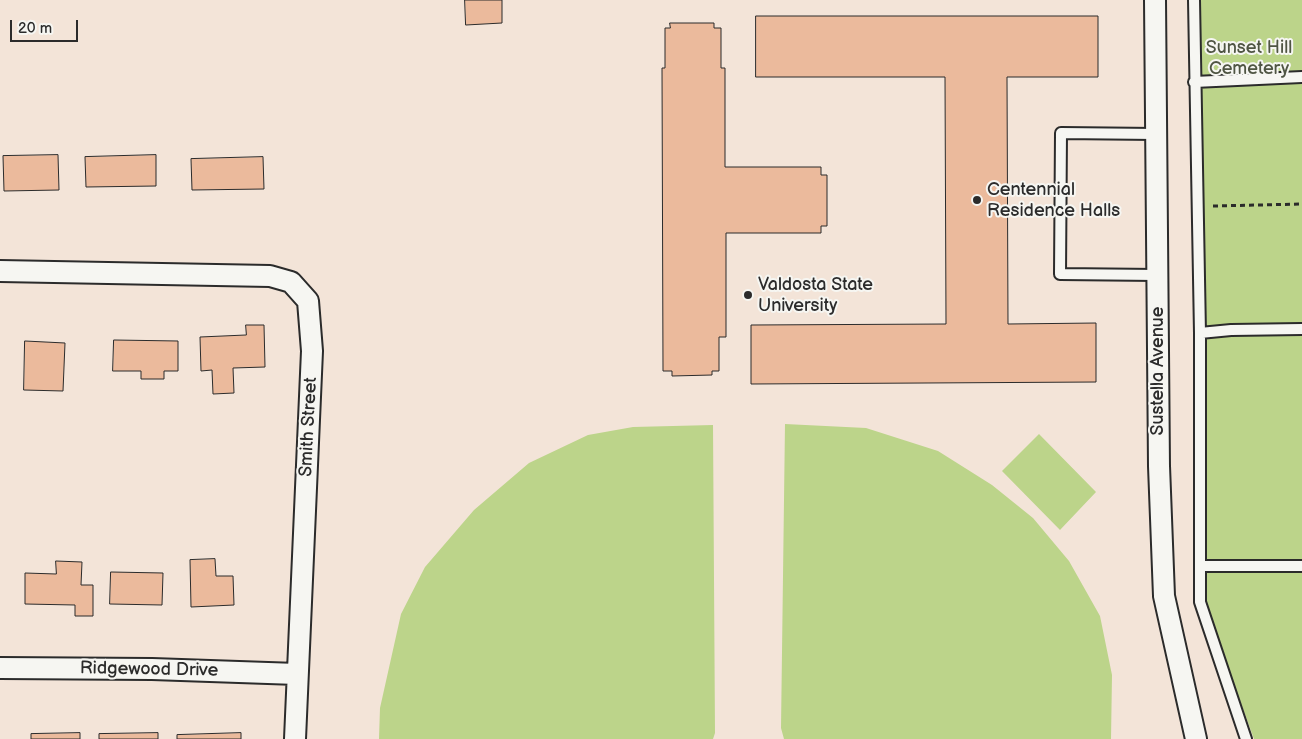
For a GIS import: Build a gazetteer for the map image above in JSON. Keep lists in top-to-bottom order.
{
  "streets": {
    "street": ["Sustella Avenue", "Smith Street", "Ridgewood Drive"]
  },
  "crossings": [
    ["Smith Street", "Ridgewood Drive"]
  ],
  "parks": ["Sunset Hill Cemetery"],
  "places": ["Centennial Residence Halls", "Valdosta State University"],
  "scale_bar": "20 m"
}
